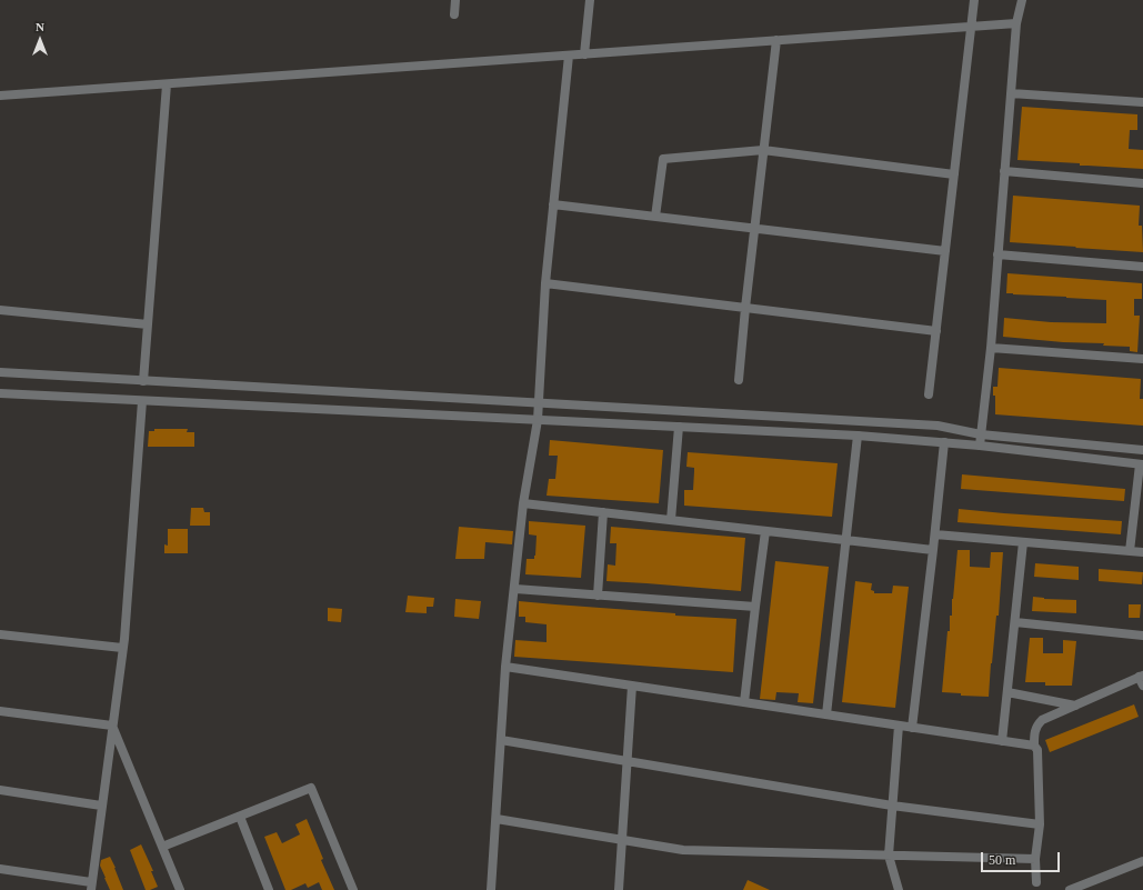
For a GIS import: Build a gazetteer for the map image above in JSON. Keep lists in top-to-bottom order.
{
  "scale_bar": "50 m",
  "north": "top"
}
